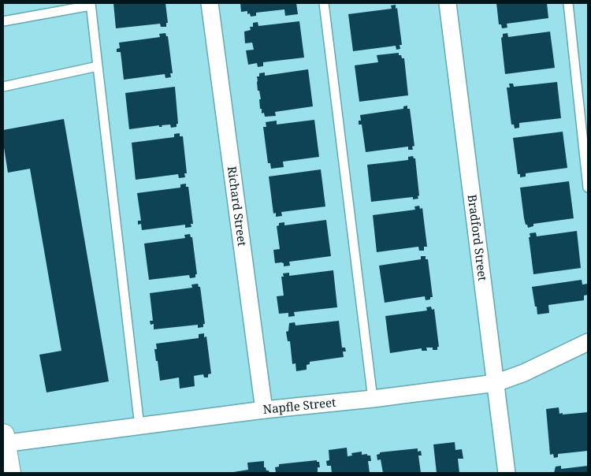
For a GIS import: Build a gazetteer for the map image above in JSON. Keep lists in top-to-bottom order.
{
  "streets": {
    "street": ["Richard Street", "Bradford Street", "Napfle Street"]
  },
  "crossings": [
    ["Richard Street", "Napfle Street"],
    ["Bradford Street", "Napfle Street"]
  ]
}
